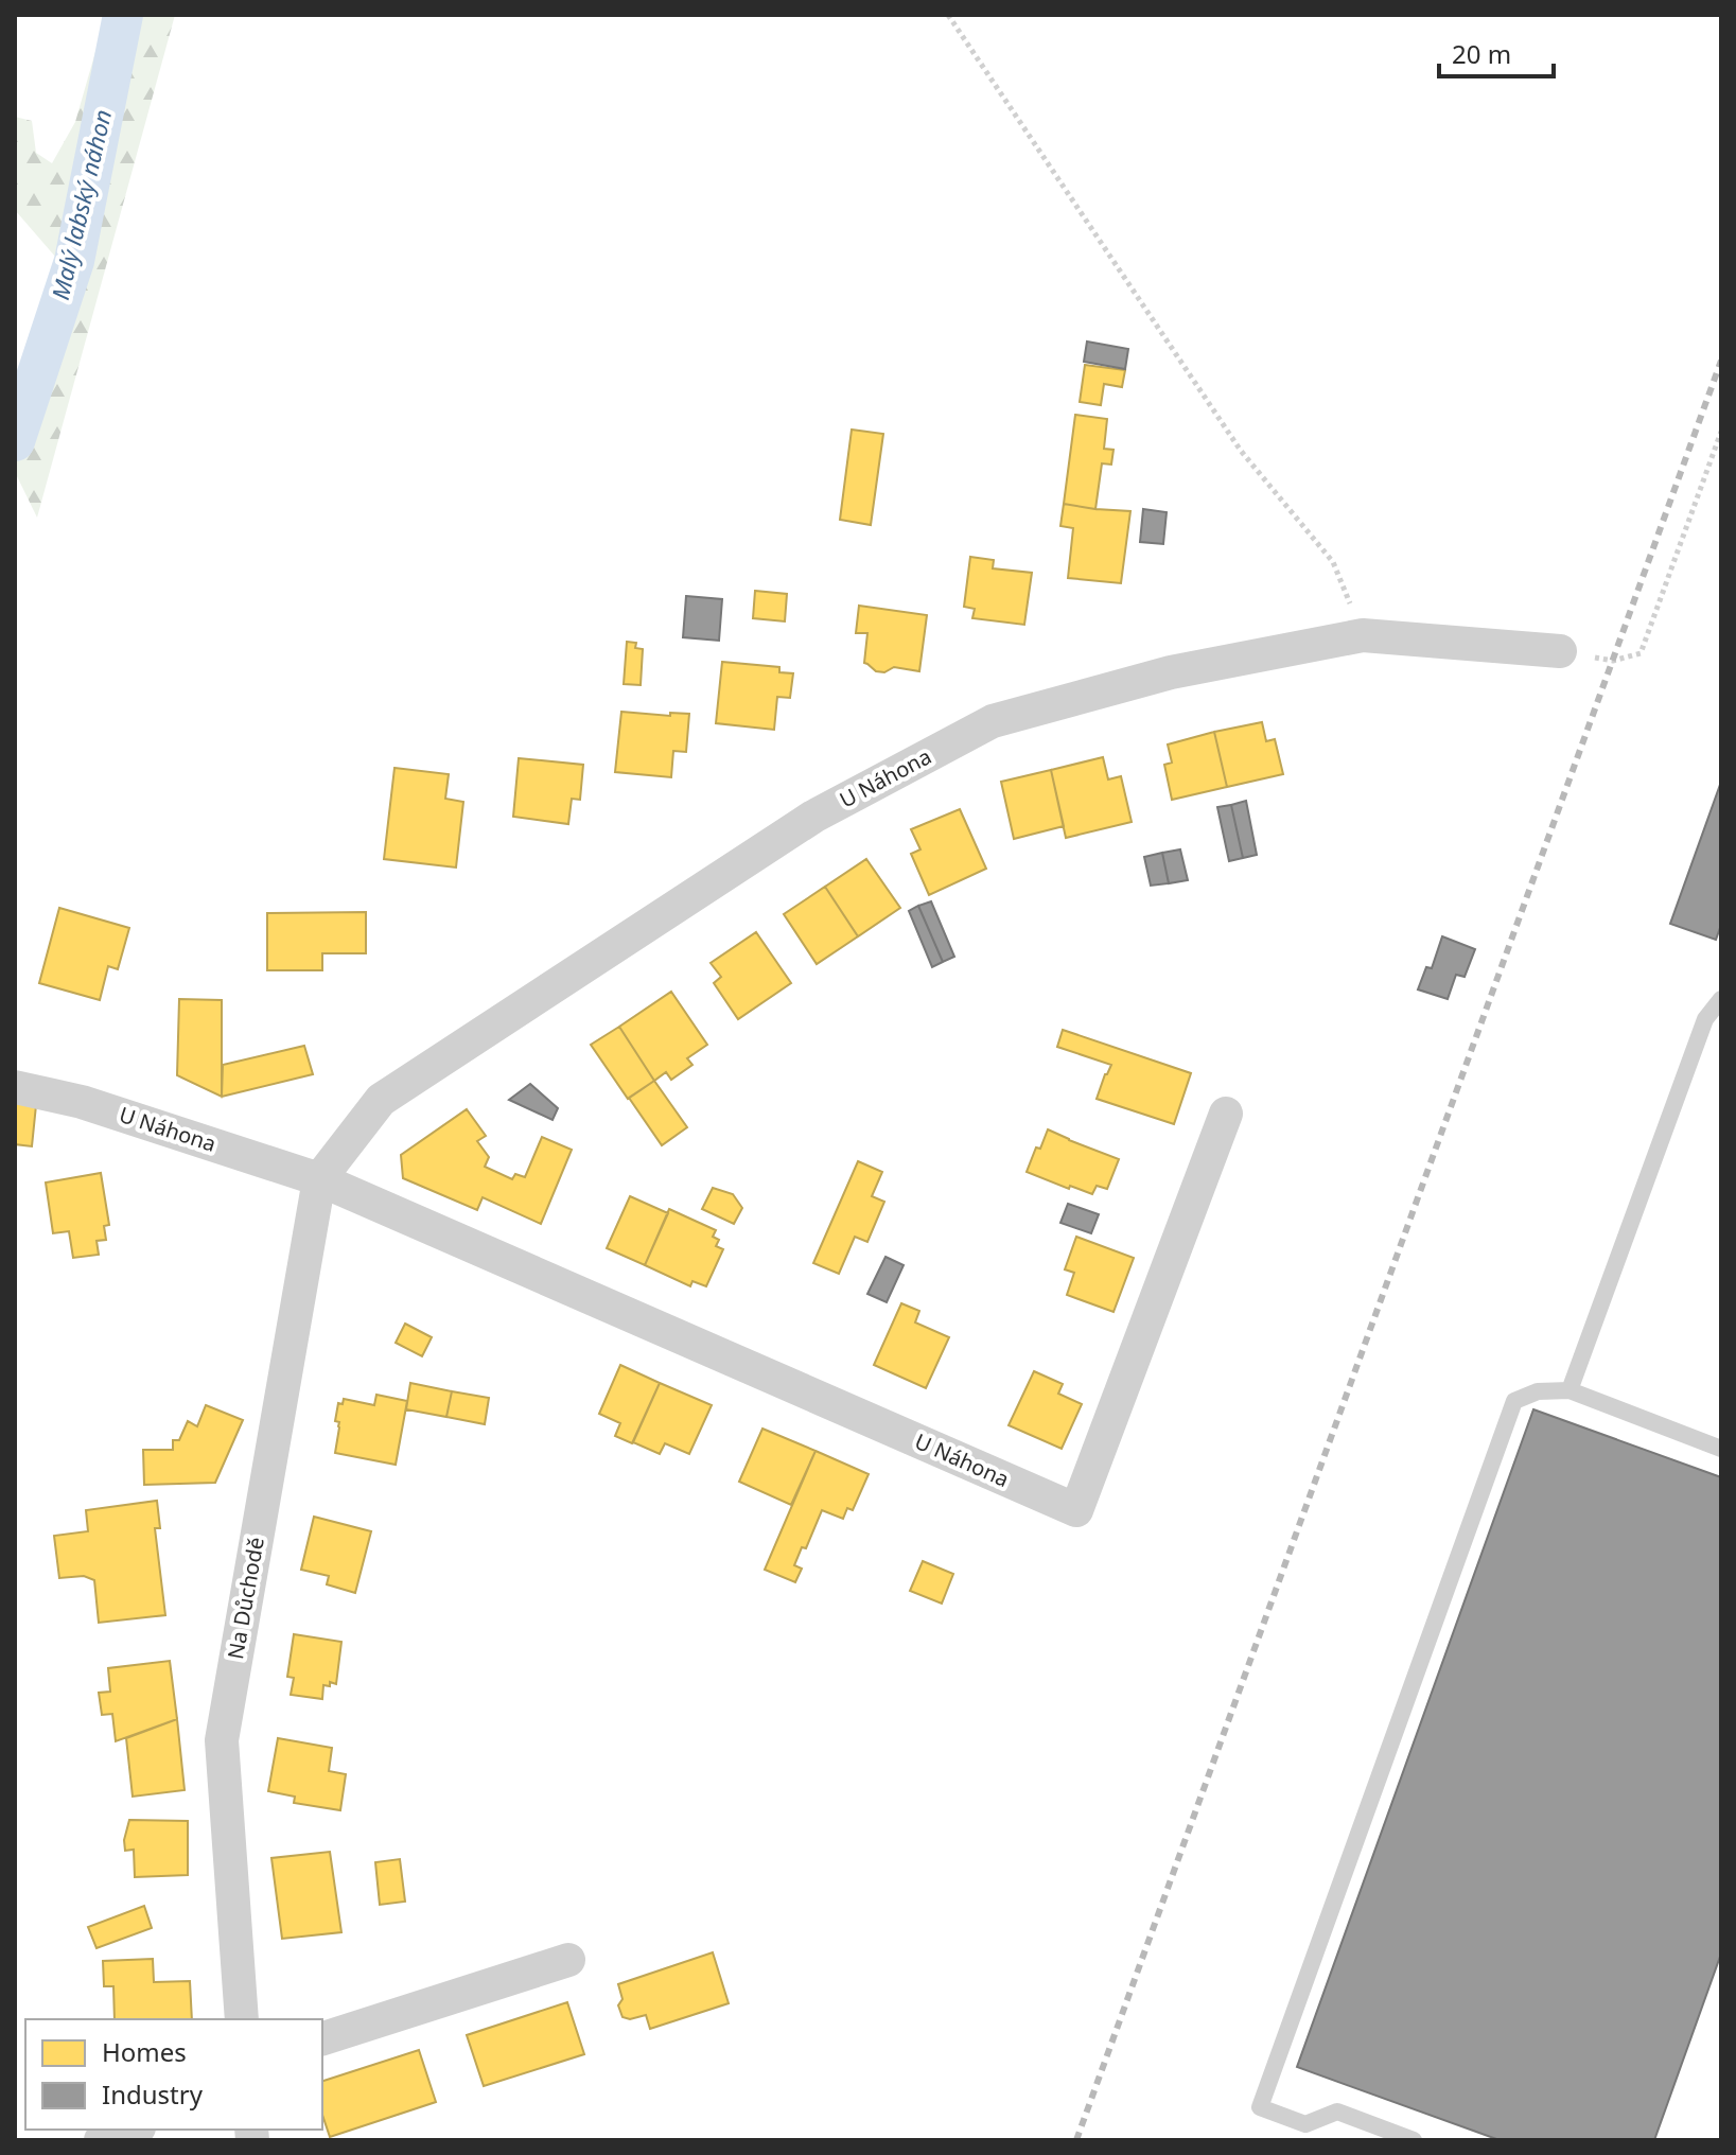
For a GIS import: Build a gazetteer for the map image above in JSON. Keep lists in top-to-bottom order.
{
  "streets": {
    "street": ["U Náhona", "Na Důchodě"]
  },
  "crossings": [
    ["U Náhona", "Na Důchodě"]
  ],
  "water": ["Malý labský náhon"],
  "legend": ["Homes", "Industry"],
  "scale_bar": "20 m"
}
